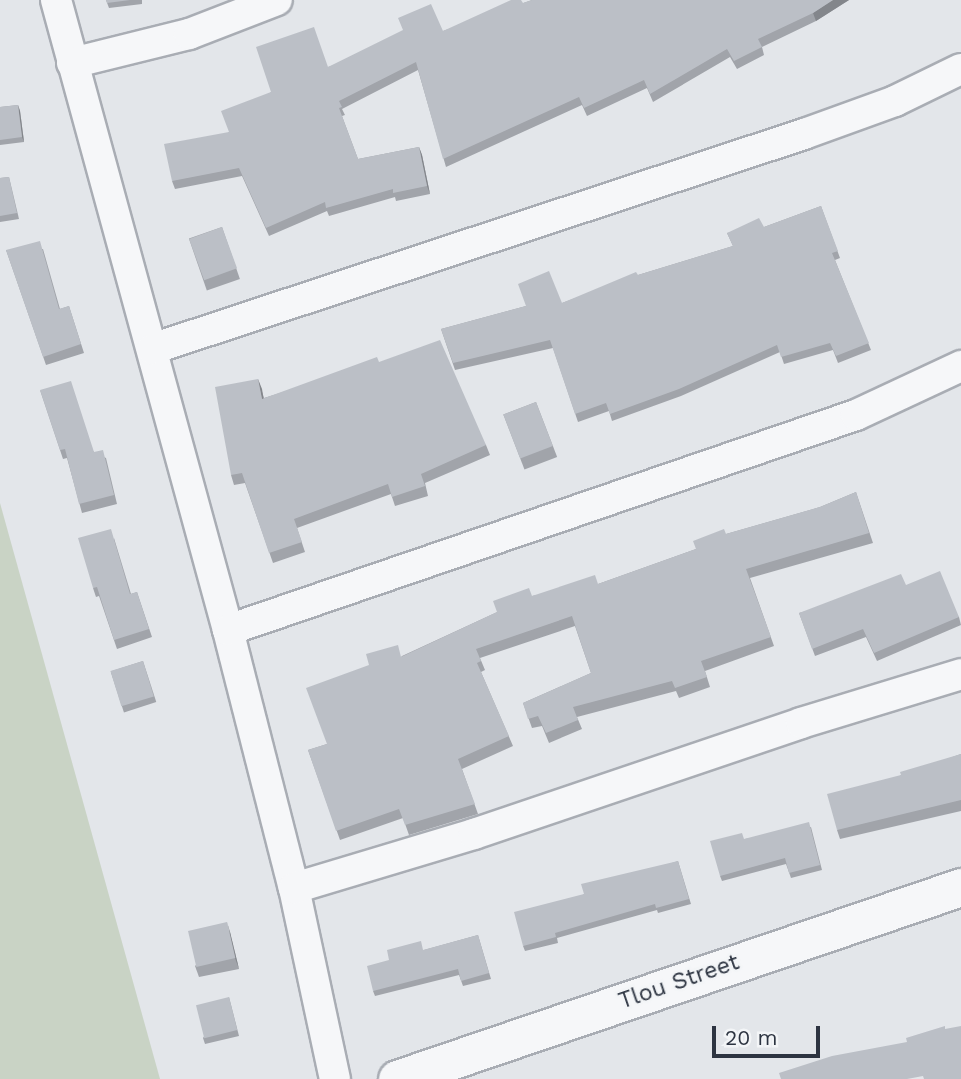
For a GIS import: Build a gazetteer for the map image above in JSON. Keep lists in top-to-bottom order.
{
  "streets": {
    "street": ["Tlou Street"]
  },
  "scale_bar": "20 m"
}
